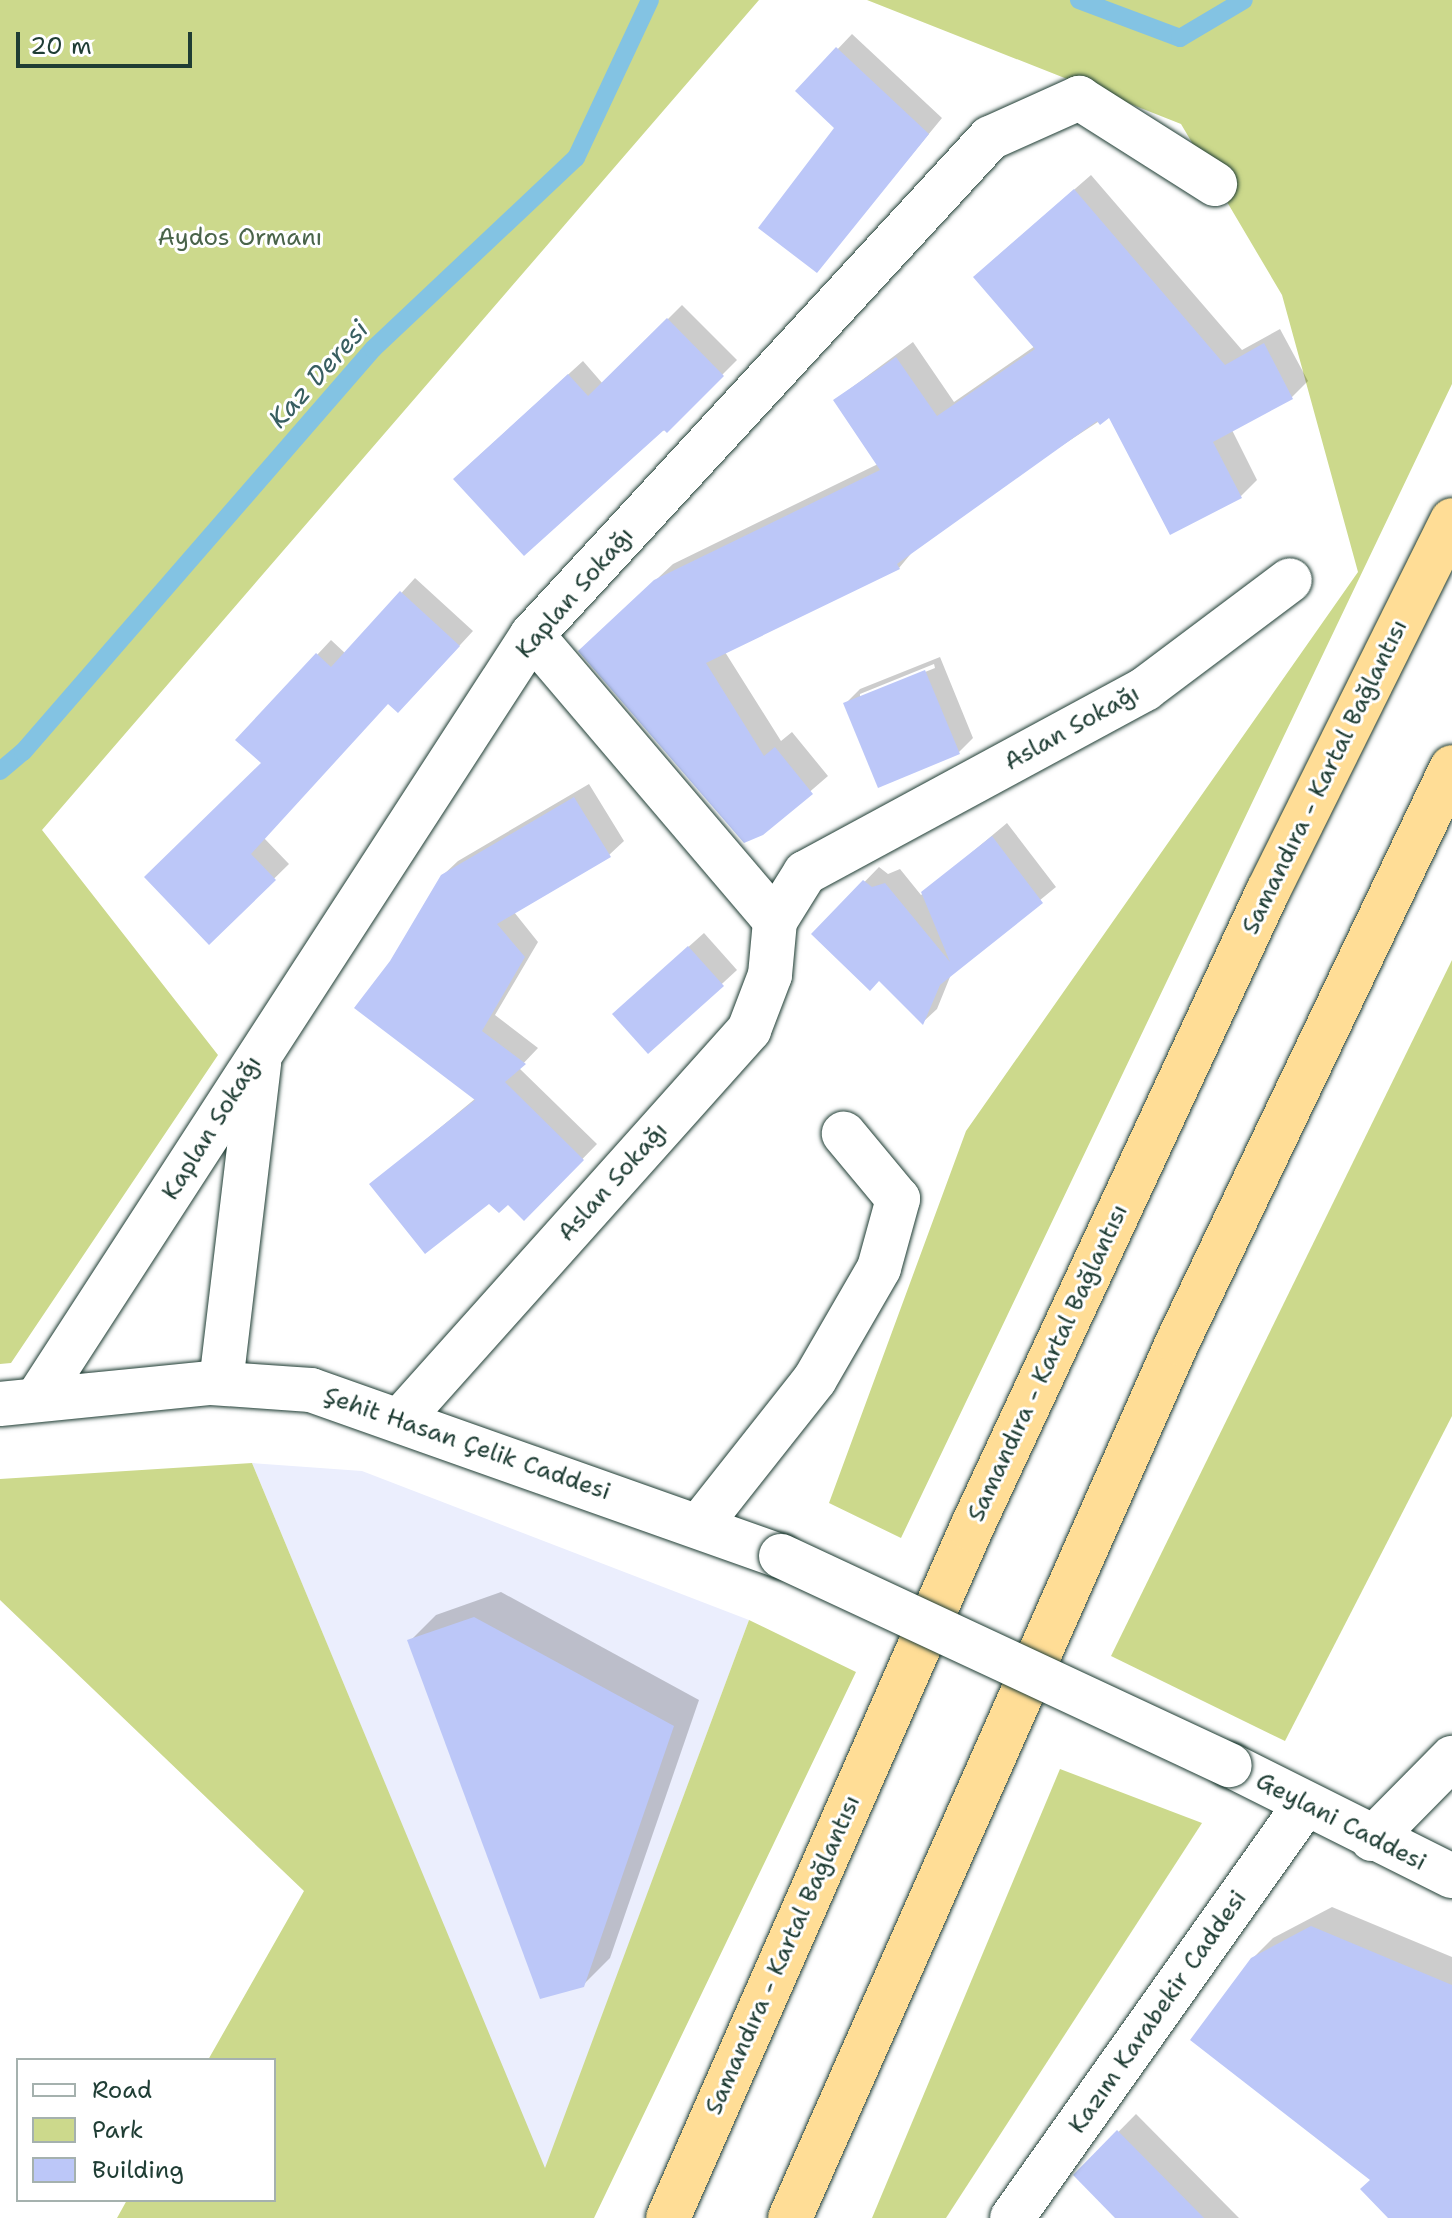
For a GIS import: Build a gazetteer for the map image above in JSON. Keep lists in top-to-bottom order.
{
  "streets": {
    "highway": ["Samandıra - Kartal Bağlantısı"],
    "street": [
      "Kaplan Sokağı",
      "Aslan Sokağı",
      "Şehit Hasan Çelik Caddesi",
      "Geylani Caddesi",
      "Kazım Karabekir Caddesi"
    ]
  },
  "crossings": [
    ["Kaplan Sokağı", "Şehit Hasan Çelik Caddesi"],
    ["Aslan Sokağı", "Şehit Hasan Çelik Caddesi"],
    ["Şehit Hasan Çelik Caddesi", "Geylani Caddesi"],
    ["Geylani Caddesi", "Kazım Karabekir Caddesi"]
  ],
  "water": ["Kaz Deresi"],
  "parks": ["Aydos Ormanı"],
  "legend": ["Road", "Park", "Building"],
  "scale_bar": "20 m"
}
